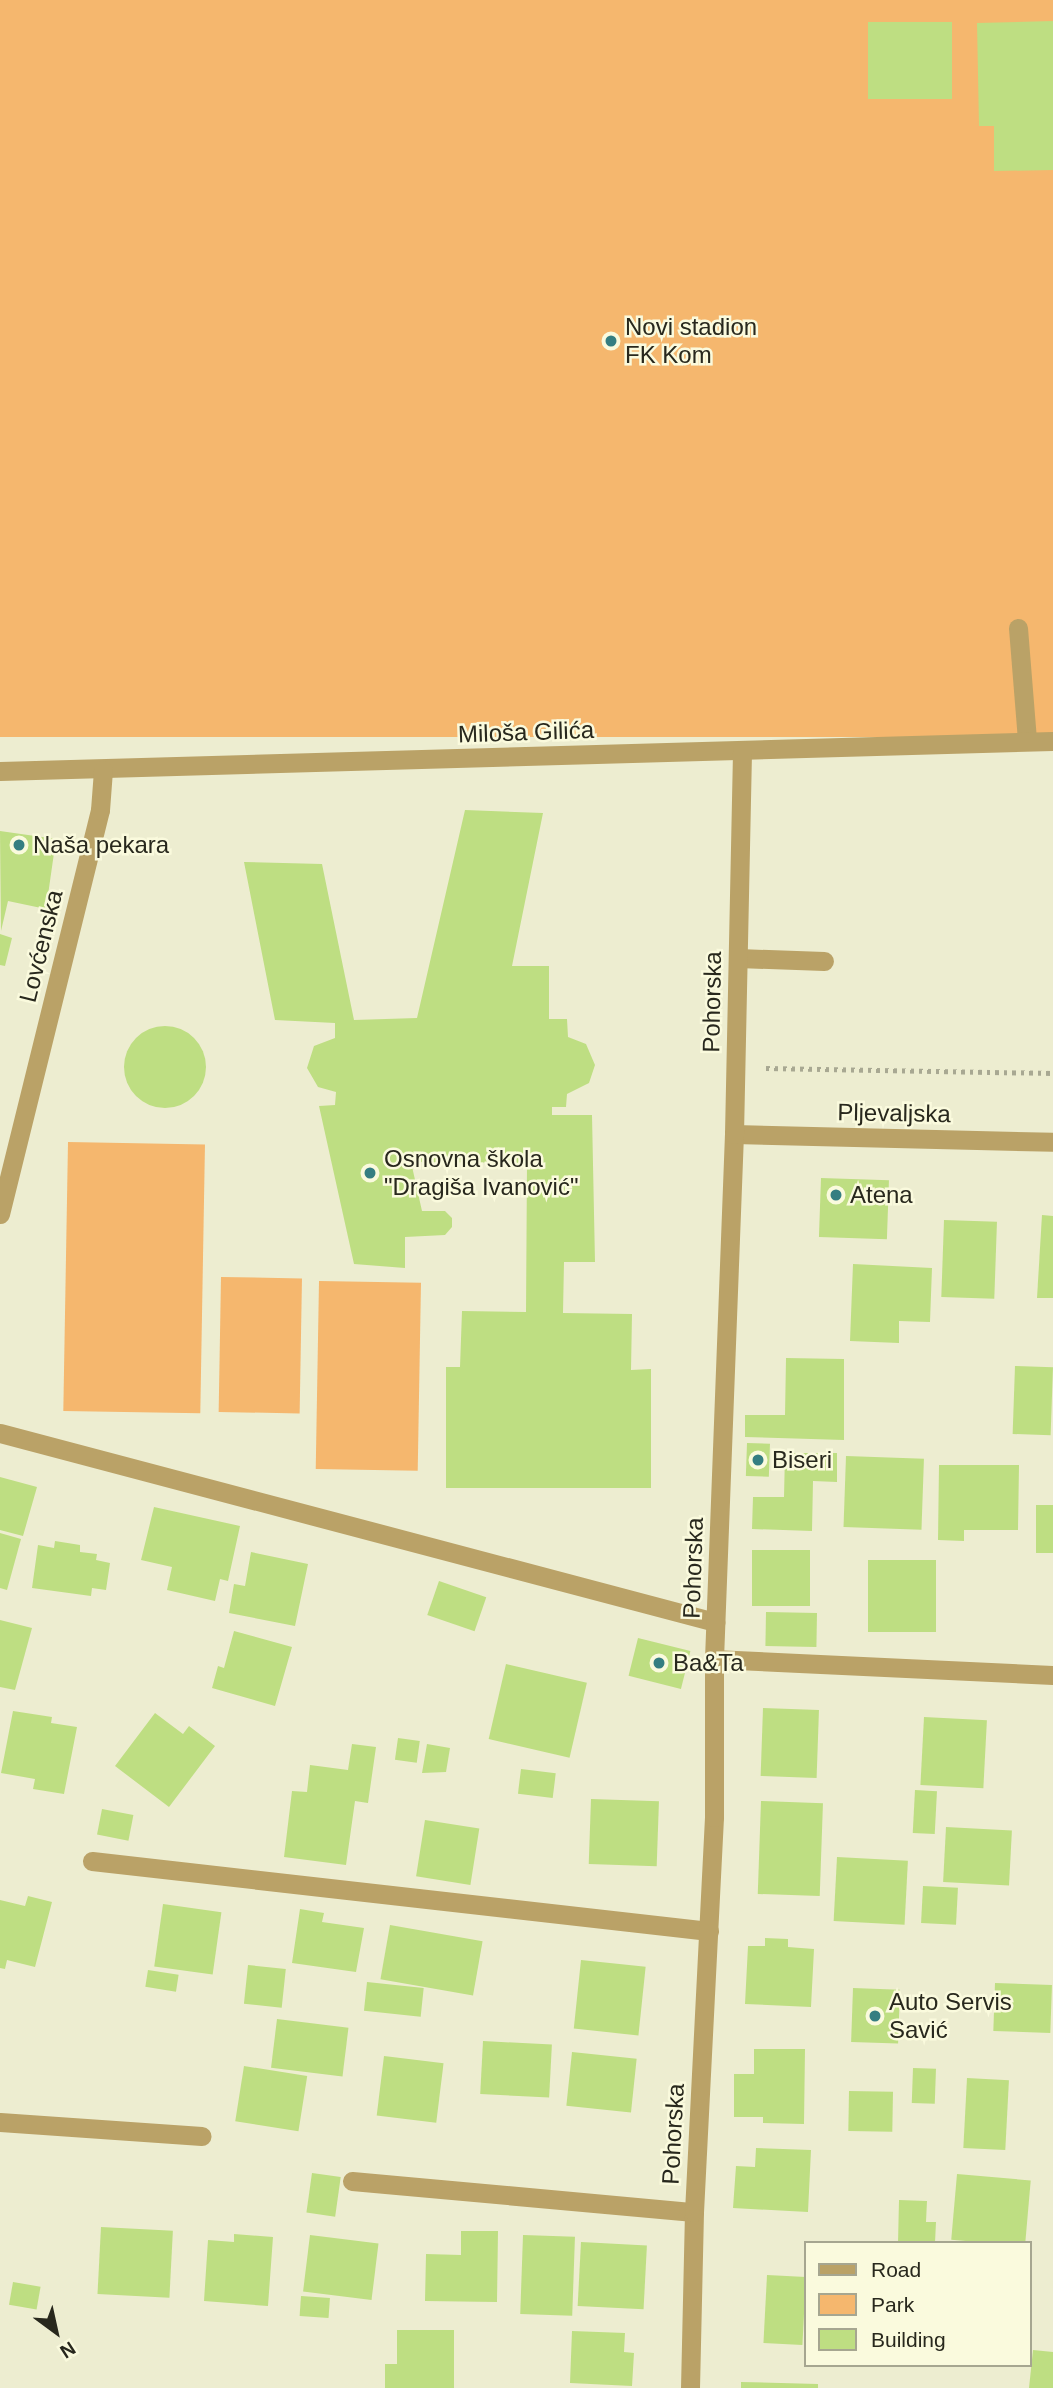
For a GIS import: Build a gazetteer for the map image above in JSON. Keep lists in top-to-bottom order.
{
  "streets": {
    "street": [
      "Miloša Gilića",
      "Lovćenska",
      "Pohorska",
      "Pljevaljska"
    ]
  },
  "crossings": [
    ["Miloša Gilića", "Lovćenska"],
    ["Miloša Gilića", "Pohorska"],
    ["Pohorska", "Pljevaljska"]
  ],
  "places": [
    "Novi stadion FK Kom",
    "Naša pekara",
    "Osnovna škola \"Dragiša Ivanović\"",
    "Atena",
    "Biseri",
    "Ba&Ta",
    "Auto Servis Savić"
  ],
  "legend": ["Road", "Park", "Building"],
  "north": "bottom right"
}
